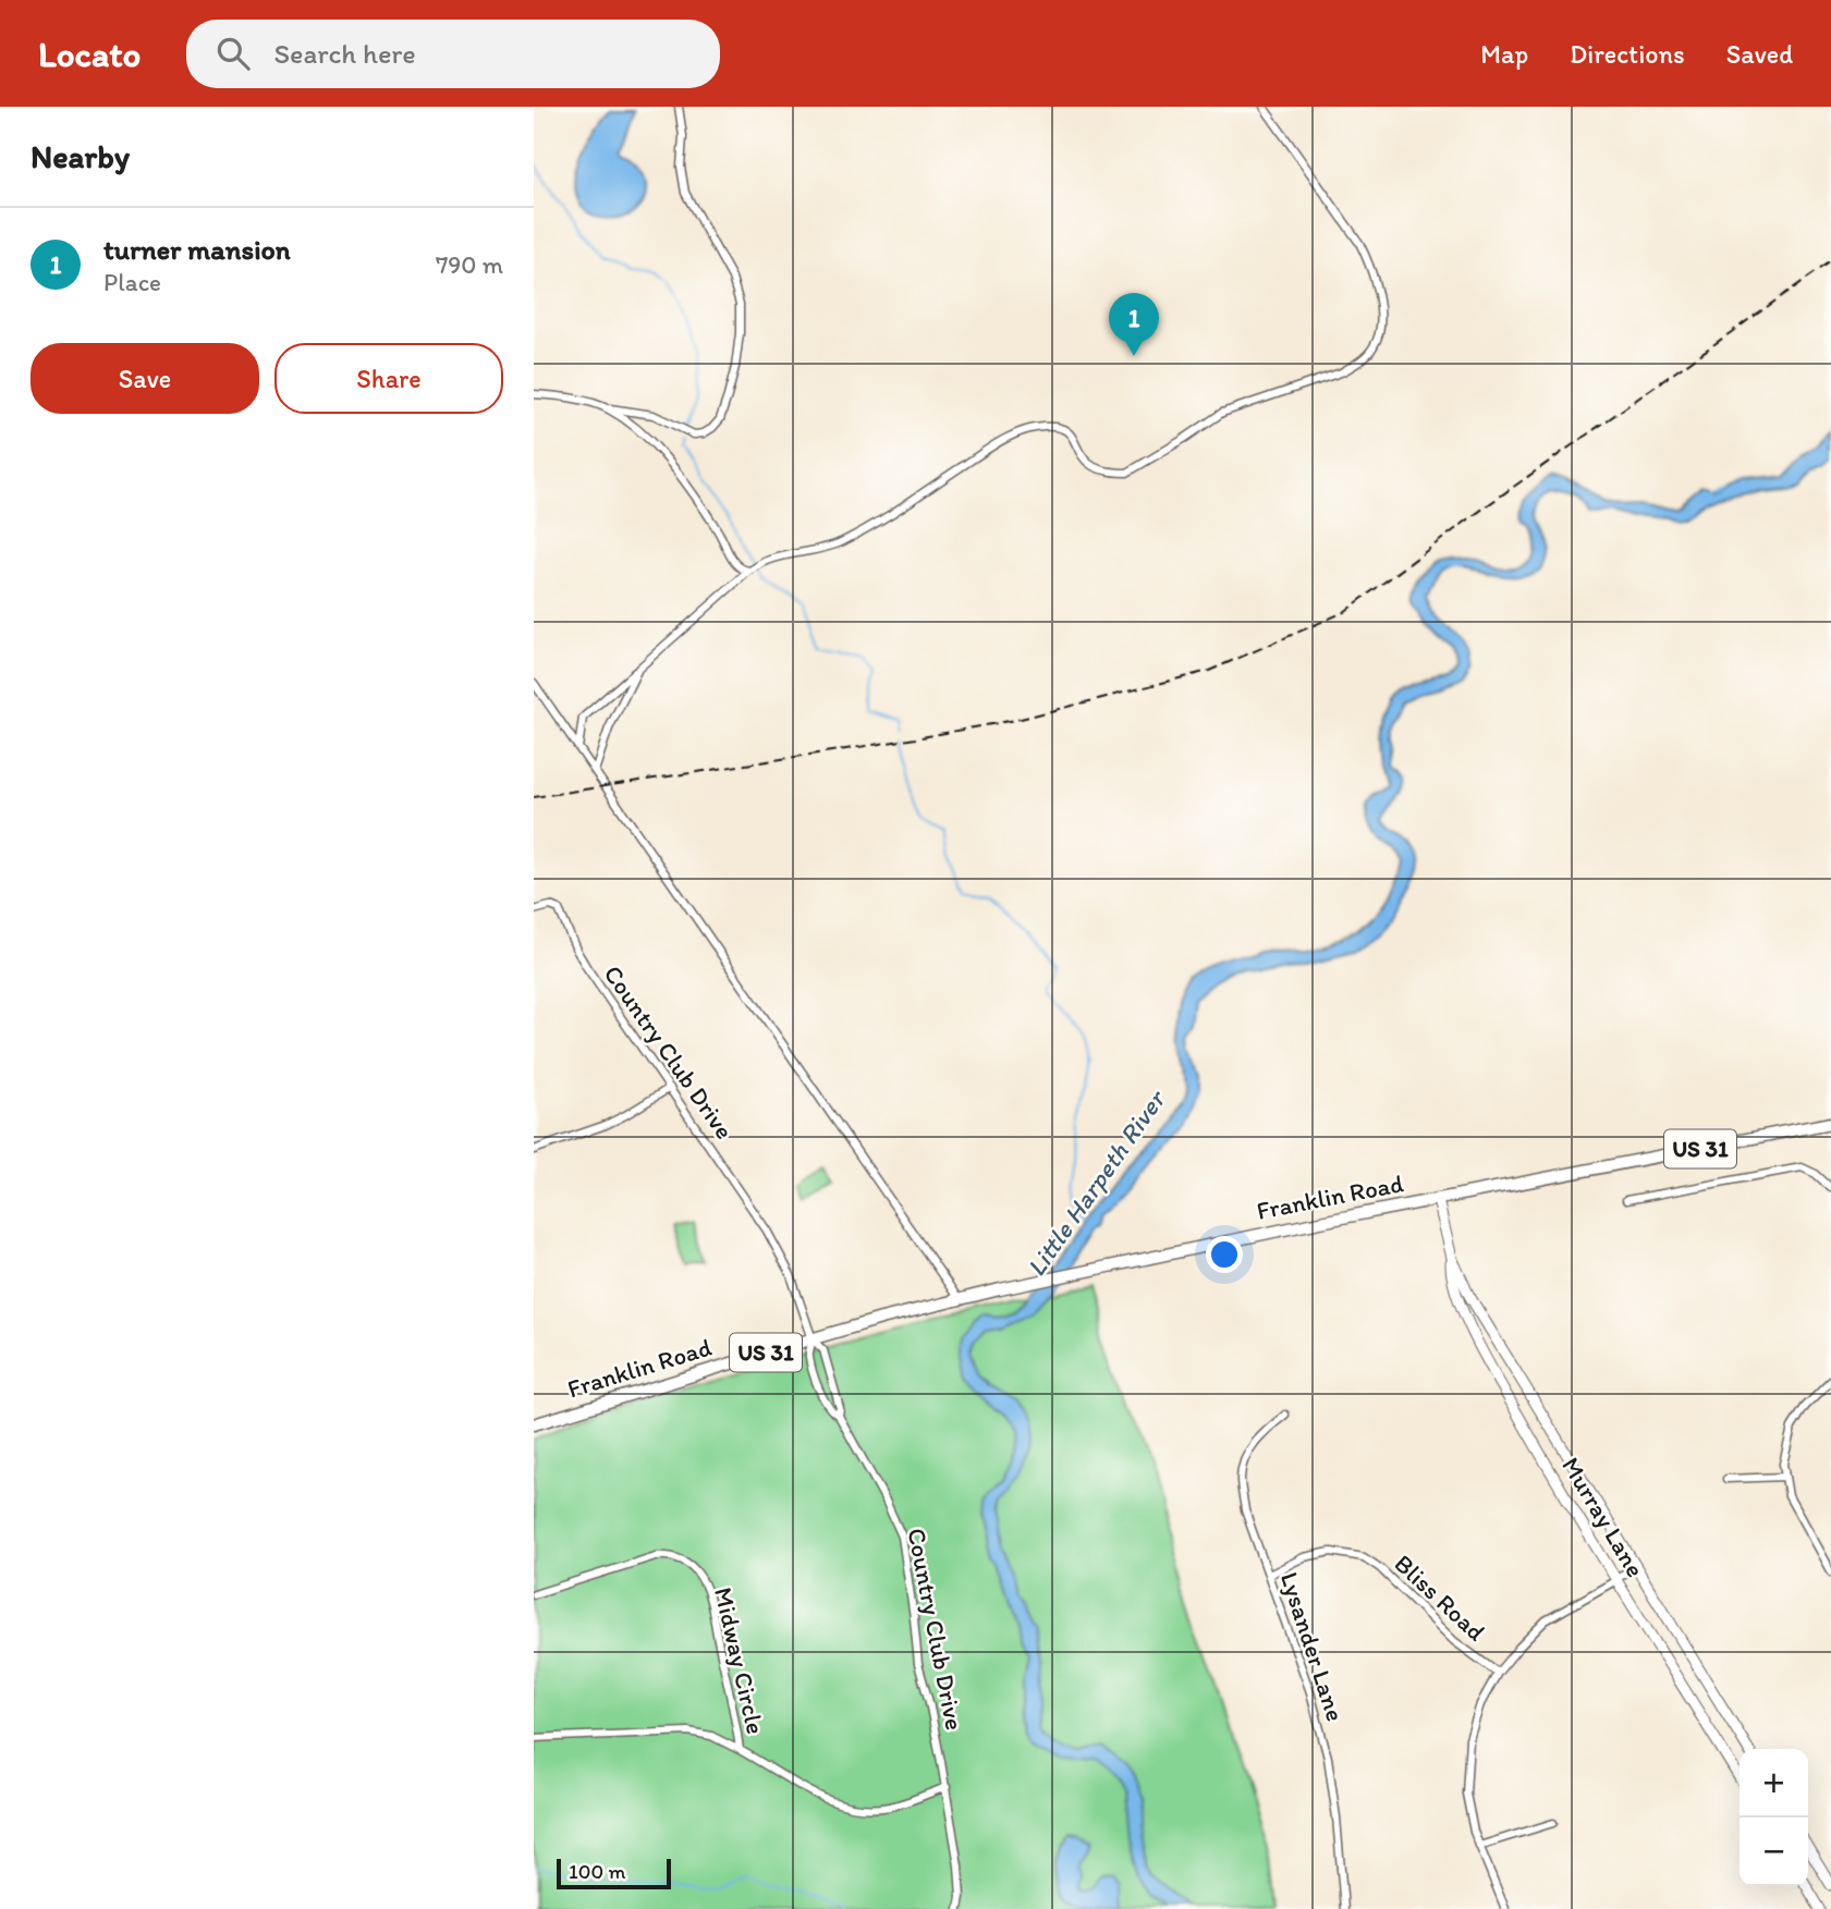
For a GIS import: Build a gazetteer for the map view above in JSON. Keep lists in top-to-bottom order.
{
  "streets": {
    "main road": ["US 31", "Franklin Road", "Murray Lane"],
    "street": [
      "Country Club Drive",
      "Bliss Road",
      "Lysander Lane",
      "Midway Circle"
    ]
  },
  "crossings": [
    ["Country Club Drive", "Franklin Road"],
    ["Country Club Drive", "Midway Circle"],
    ["Franklin Road", "Murray Lane"],
    ["Bliss Road", "Lysander Lane"]
  ],
  "water": ["Little Harpeth River"],
  "scale_bar": "100 m",
  "page": {
    "header": "Locato",
    "search": "Search here",
    "nav": ["Map", "Directions", "Saved"],
    "heading": "Nearby",
    "list": [
      {
        "mark": "1",
        "name": "turner mansion",
        "note": "Place",
        "value": "790 m"
      }
    ],
    "pins": "1",
    "buttons": ["Save", "Share"],
    "map_buttons": ["+", "−"],
    "scale": "100 m"
  }
}
